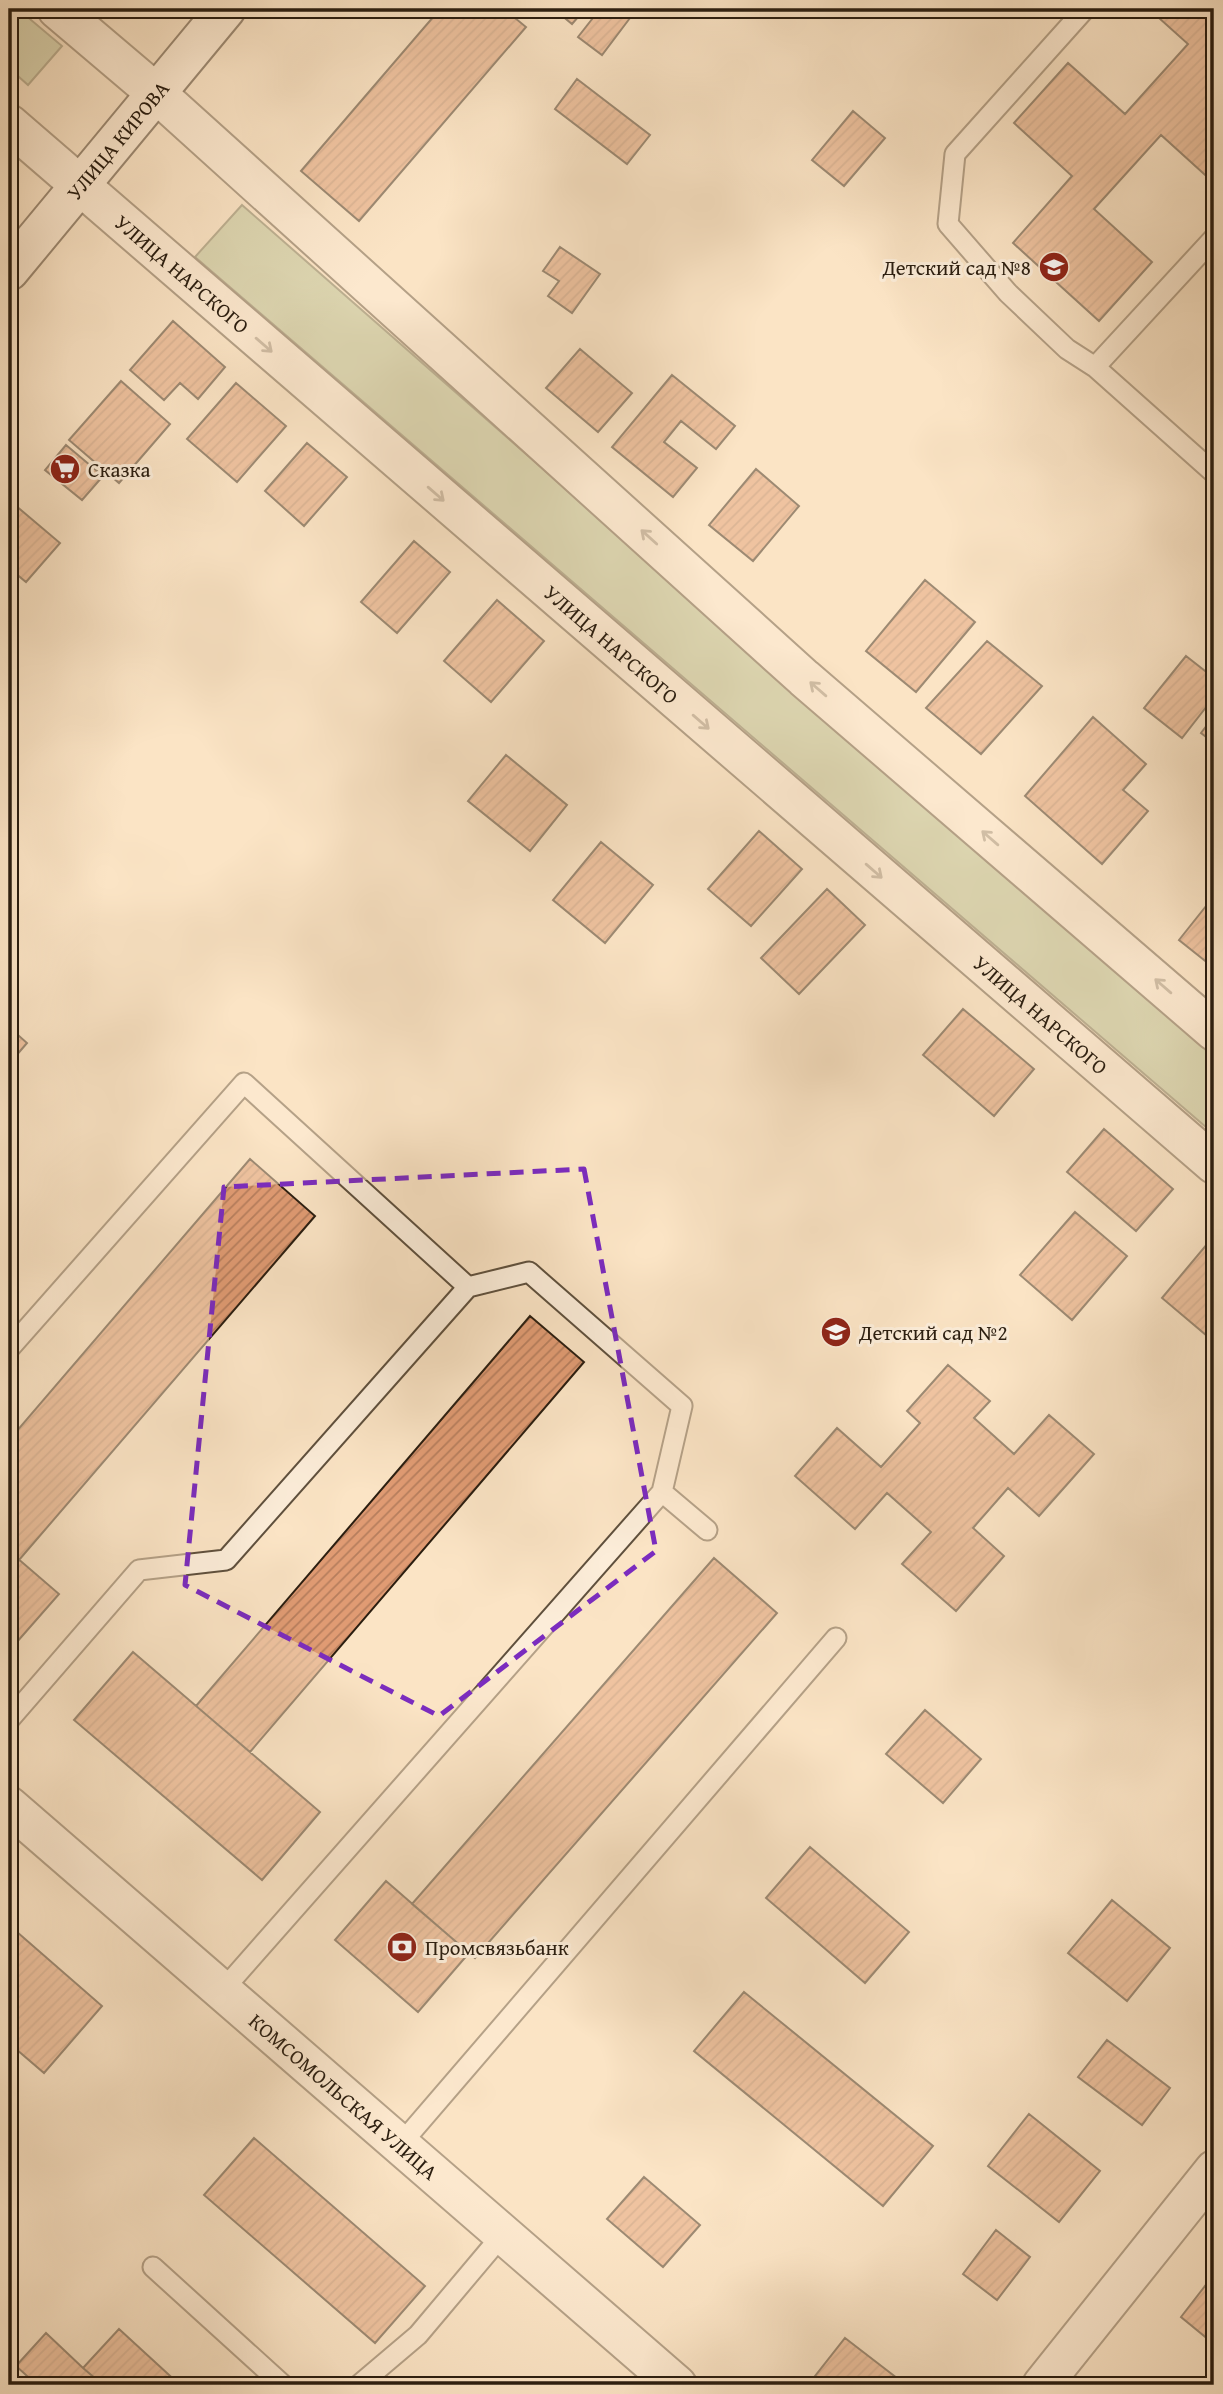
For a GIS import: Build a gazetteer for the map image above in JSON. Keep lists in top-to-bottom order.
{
  "streets": {
    "street": ["УЛИЦА КИРОВА", "УЛИЦА НАРСКОГО", "КОМСОМОЛЬСКАЯ УЛИЦА"]
  },
  "crossings": [
    ["УЛИЦА КИРОВА", "УЛИЦА НАРСКОГО"]
  ],
  "places": {
    "school or university": ["Детский сад №8", "Детский сад №2"],
    "supermarket": ["Сказка"],
    "bank": ["Промсвязьбанк"]
  }
}
